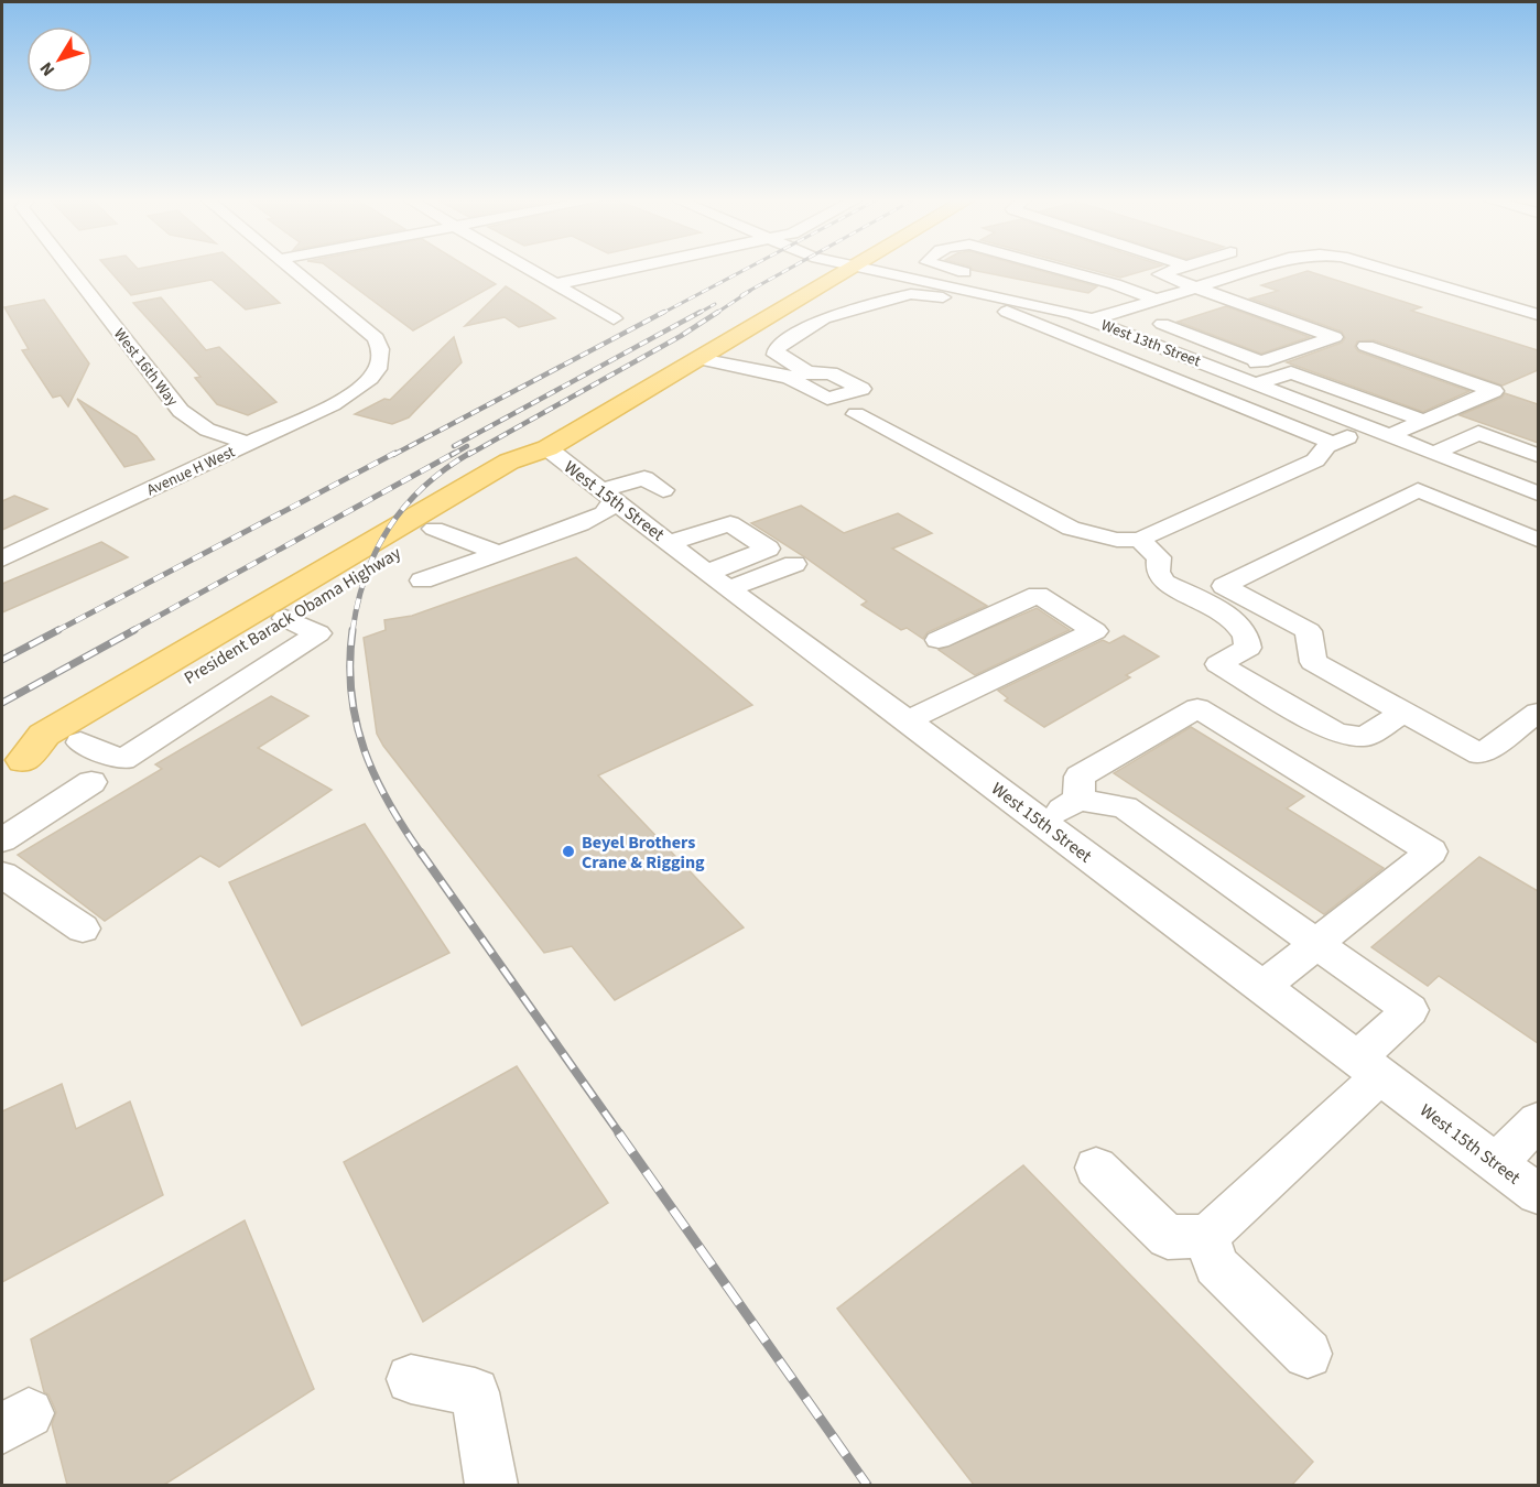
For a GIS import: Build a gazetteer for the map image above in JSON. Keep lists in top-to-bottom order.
{
  "streets": {
    "main road": ["President Barack Obama Highway"],
    "street": [
      "West 13th Street",
      "West 16th Way",
      "Avenue H West",
      "West 15th Street"
    ]
  },
  "crossings": [
    ["West 16th Way", "Avenue H West"],
    ["West 15th Street", "President Barack Obama Highway"]
  ],
  "places": ["Beyel Brothers Crane & Rigging"],
  "north": "bottom left"
}
